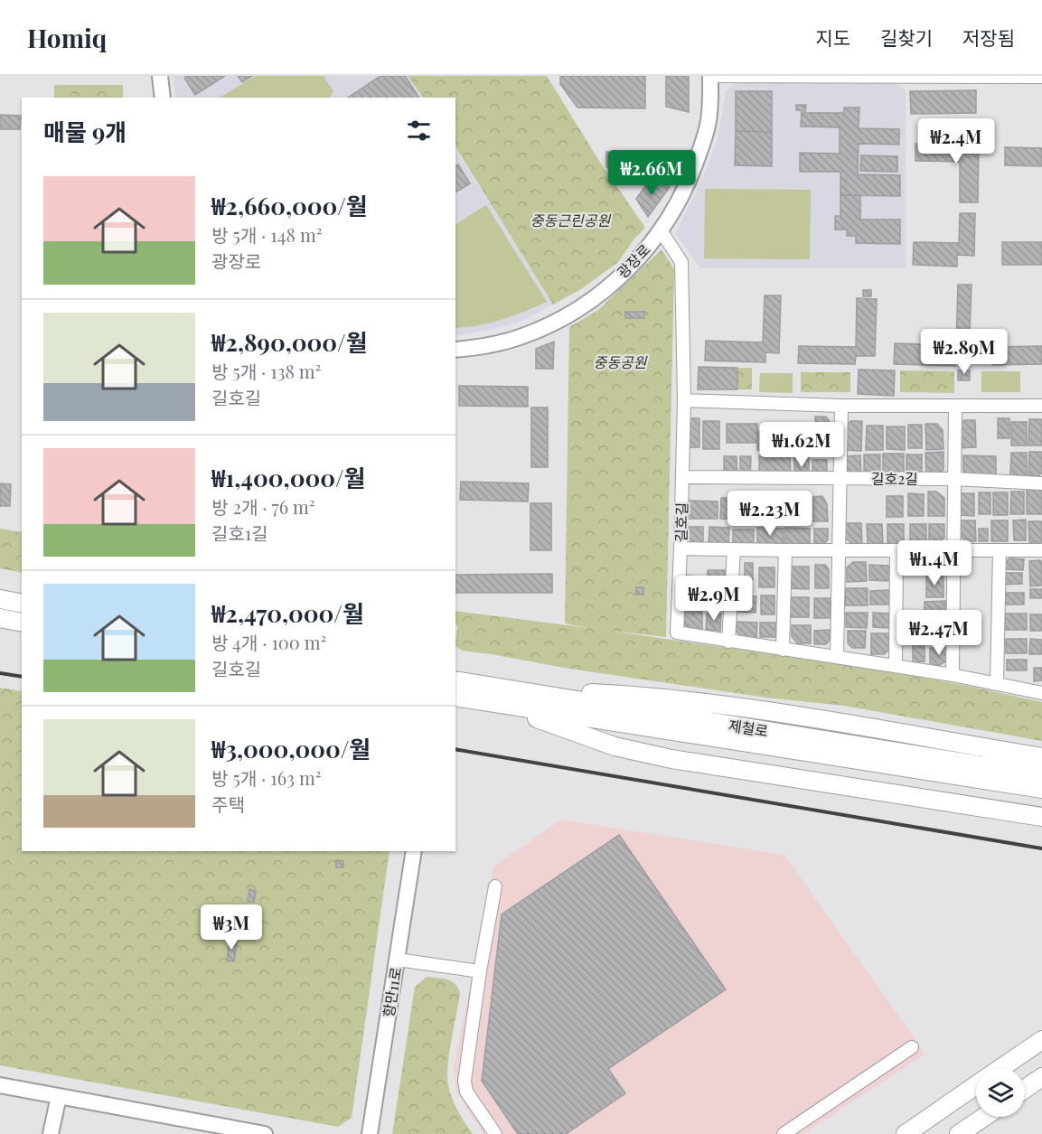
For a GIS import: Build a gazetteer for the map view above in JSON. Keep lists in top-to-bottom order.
{
  "streets": {
    "main road": ["제철로"],
    "street": [
      "광장로",
      "길호2길",
      "길호길",
      "항만11로"
    ]
  },
  "crossings": [
    ["광장로", "길호길"],
    ["길호2길", "길호길"]
  ],
  "parks": ["중동근린공원", "중동공원"],
  "page": {
    "header": "Homiq",
    "nav": ["지도", "길찾기", "저장됨"],
    "heading": "매물 9개",
    "price": [
      "₩2.4M",
      "₩2.66M",
      "₩2.89M",
      "₩1.62M",
      "₩2.23M",
      "₩1.4M",
      "₩2.9M",
      "₩2.47M",
      "₩3M"
    ],
    "list": [
      {
        "name": "₩2,660,000/월",
        "note": "방 5개 · 148 m² · 광장로"
      },
      {
        "name": "₩2,890,000/월",
        "note": "방 5개 · 138 m² · 길호길"
      },
      {
        "name": "₩1,400,000/월",
        "note": "방 2개 · 76 m² · 길호1길"
      },
      {
        "name": "₩2,470,000/월",
        "note": "방 4개 · 100 m² · 길호길"
      },
      {
        "name": "₩3,000,000/월",
        "note": "방 5개 · 163 m² · 주택"
      }
    ]
  }
}
